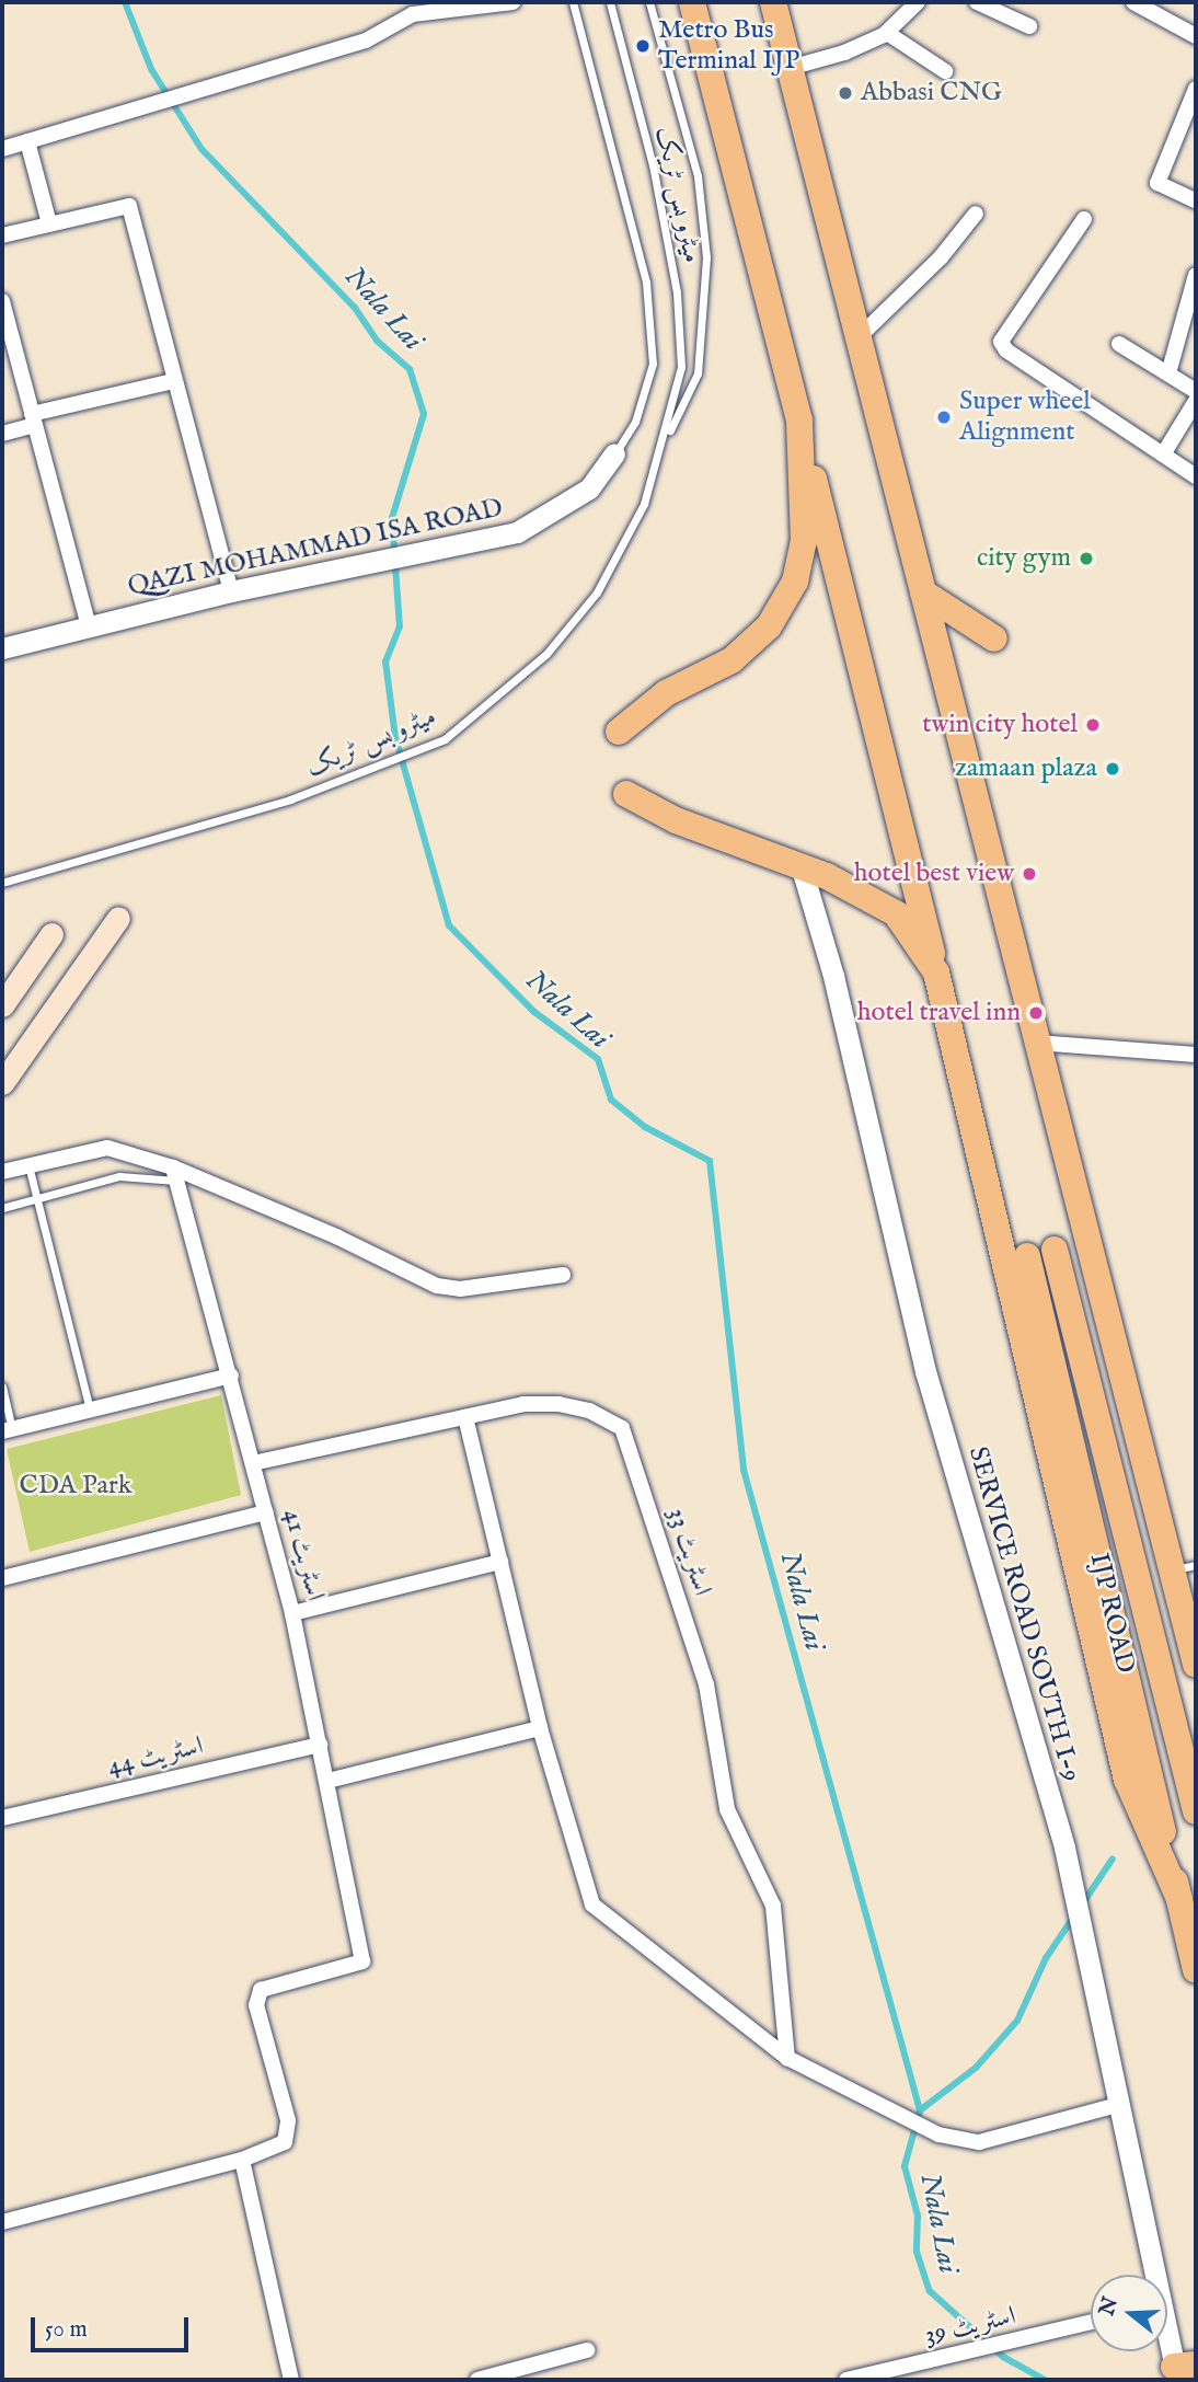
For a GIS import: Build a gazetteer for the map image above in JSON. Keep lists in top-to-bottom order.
{
  "streets": {
    "highway": ["IJP ROAD"],
    "street": [
      "QAZI MOHAMMAD ISA ROAD",
      "اسٹریٹ 33",
      "اسٹریٹ 41",
      "SERVICE ROAD SOUTH I-9",
      "اسٹریٹ 44",
      "اسٹریٹ 39"
    ],
    "lane": ["میٹرو بس ٹریک"]
  },
  "crossings": [
    ["اسٹریٹ 33", "اسٹریٹ 41"],
    ["اسٹریٹ 41", "اسٹریٹ 44"]
  ],
  "water": ["Nala Lai"],
  "parks": ["CDA Park"],
  "places": [
    "Metro Bus Terminal IJP",
    "Abbasi CNG",
    "Super wheel Alignment",
    "city gym",
    "twin city hotel",
    "zamaan plaza",
    "hotel best view",
    "hotel travel inn"
  ],
  "scale_bar": "50 m",
  "north": "left"
}
